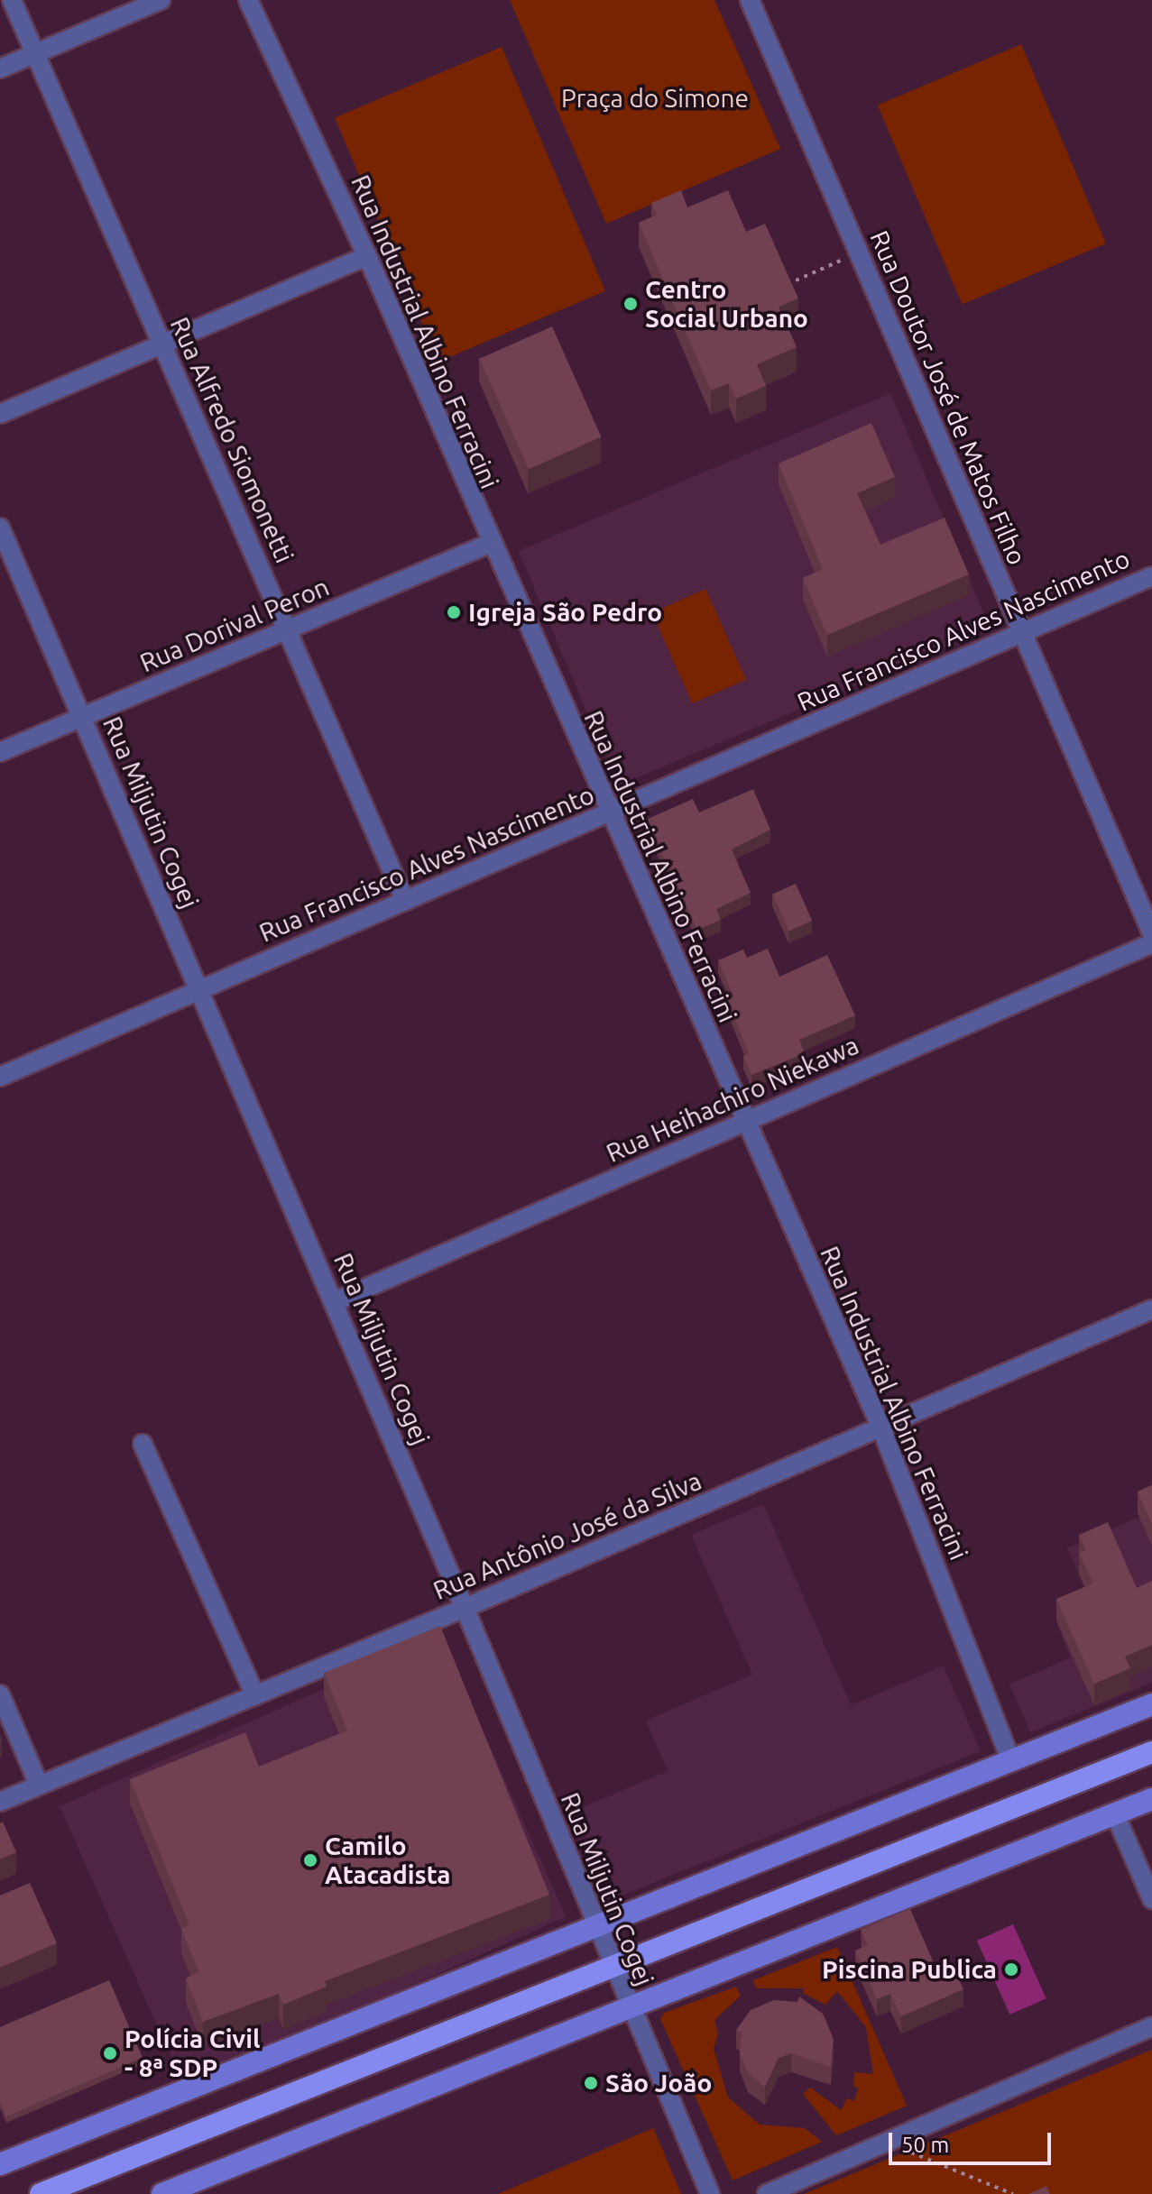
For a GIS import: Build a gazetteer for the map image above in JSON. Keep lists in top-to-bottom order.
{
  "streets": {
    "street": [
      "Rua Industrial Albino Ferracini",
      "Rua Doutor José de Matos Filho",
      "Rua Alfredo Siomonetti",
      "Rua Dorival Peron",
      "Rua Francisco Alves Nascimento",
      "Rua Miljutin Cogej",
      "Rua Heihachiro Niekawa",
      "Rua Antônio José da Silva"
    ]
  },
  "crossings": [
    ["Rua Industrial Albino Ferracini", "Rua Dorival Peron"],
    ["Rua Industrial Albino Ferracini", "Rua Francisco Alves Nascimento"],
    ["Rua Industrial Albino Ferracini", "Rua Heihachiro Niekawa"],
    ["Rua Industrial Albino Ferracini", "Rua Antônio José da Silva"],
    ["Rua Doutor José de Matos Filho", "Rua Francisco Alves Nascimento"],
    ["Rua Alfredo Siomonetti", "Rua Dorival Peron"],
    ["Rua Alfredo Siomonetti", "Rua Francisco Alves Nascimento"],
    ["Rua Dorival Peron", "Rua Miljutin Cogej"],
    ["Rua Francisco Alves Nascimento", "Rua Miljutin Cogej"],
    ["Rua Miljutin Cogej", "Rua Heihachiro Niekawa"],
    ["Rua Miljutin Cogej", "Rua Antônio José da Silva"]
  ],
  "parks": ["Praça do Simone"],
  "places": [
    "Centro Social Urbano",
    "Igreja São Pedro",
    "Camilo Atacadista",
    "Piscina Publica",
    "Polícia Civil - 8ª SDP",
    "São João"
  ],
  "scale_bar": "50 m"
}
